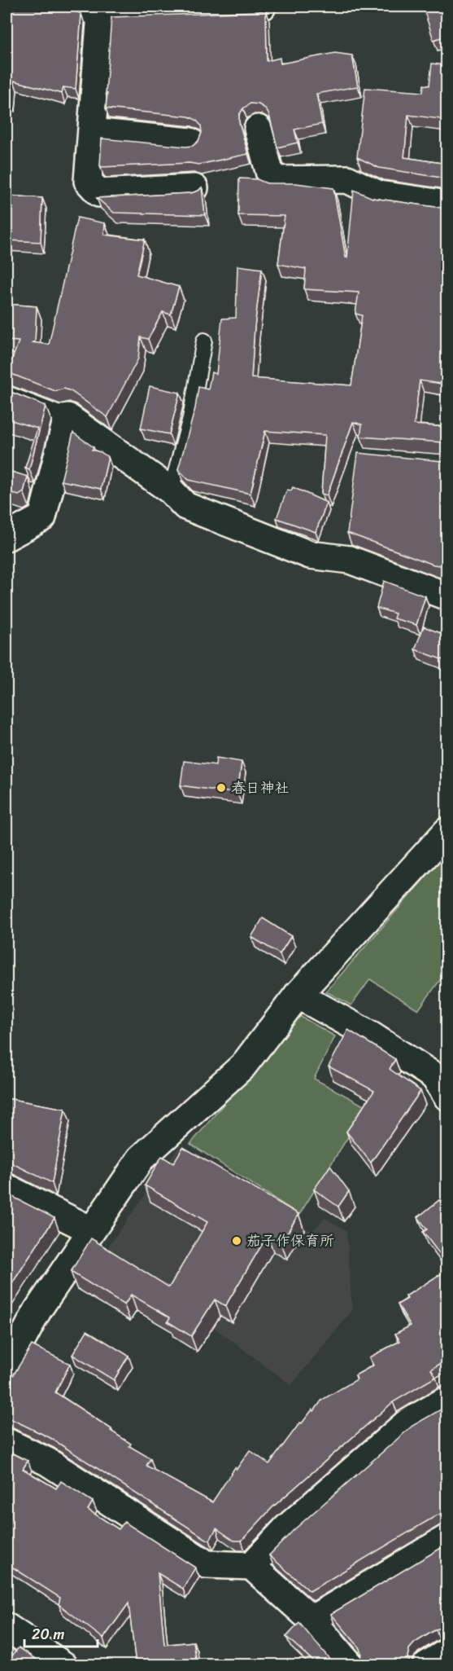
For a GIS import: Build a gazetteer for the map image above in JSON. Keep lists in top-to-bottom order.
{
  "places": ["春日神社", "茄子作保育所"],
  "scale_bar": "20 m"
}
